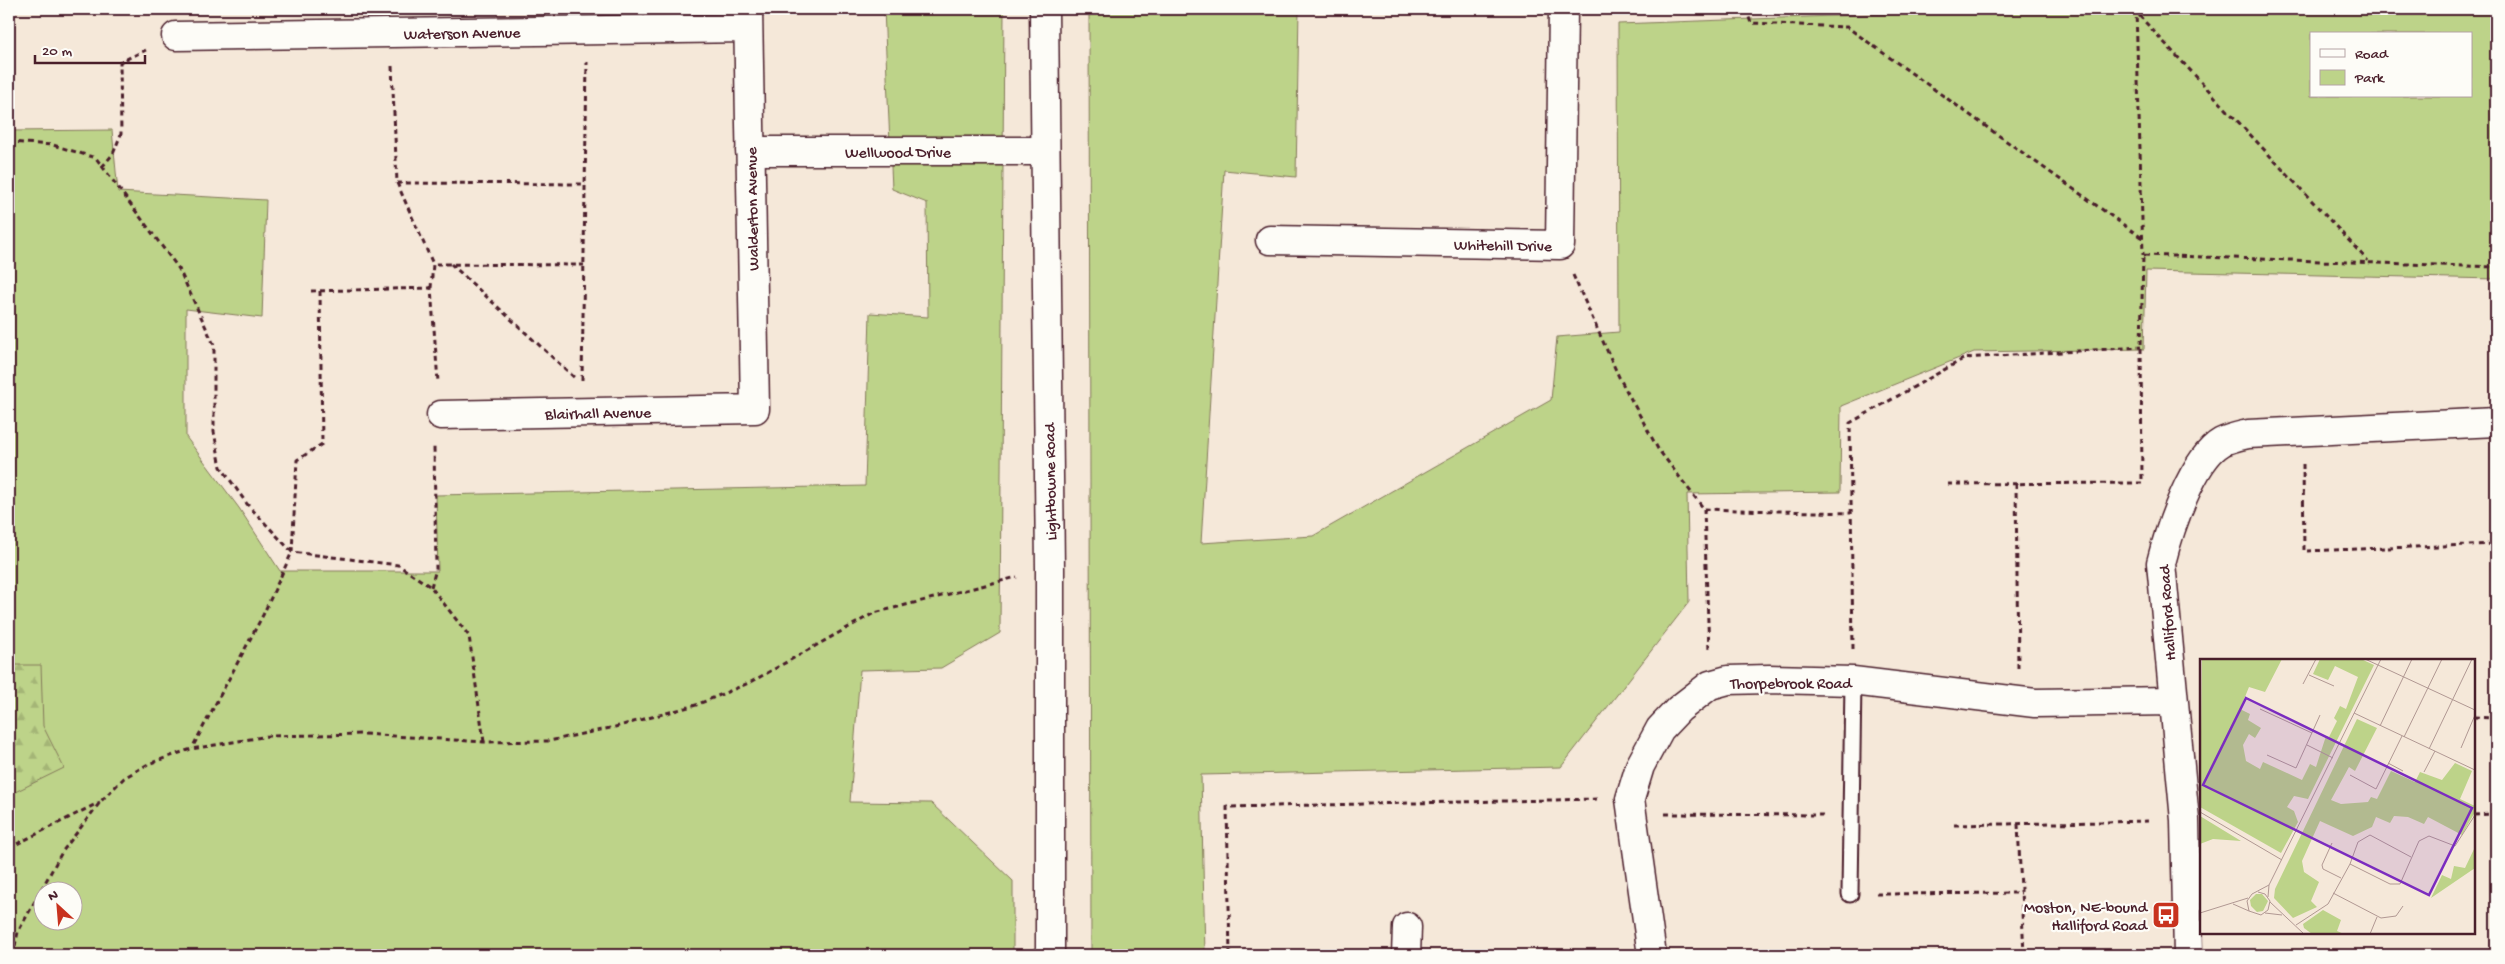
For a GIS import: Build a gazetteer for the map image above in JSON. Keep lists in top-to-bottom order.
{
  "streets": {
    "street": [
      "Waterson Avenue",
      "Wellwood Drive",
      "Walderton Avenue",
      "Whitehill Drive",
      "Blairhall Avenue",
      "Lightbowne Road",
      "Halliford Road",
      "Thorpebrook Road"
    ]
  },
  "crossings": [
    ["Waterson Avenue", "Walderton Avenue"],
    ["Wellwood Drive", "Walderton Avenue"],
    ["Wellwood Drive", "Lightbowne Road"],
    ["Walderton Avenue", "Blairhall Avenue"],
    ["Halliford Road", "Thorpebrook Road"]
  ],
  "places": {
    "bus stop": ["Moston, NE-bound Halliford Road"]
  },
  "legend": ["Road", "Park"],
  "scale_bar": "20 m",
  "north": "top left"
}
